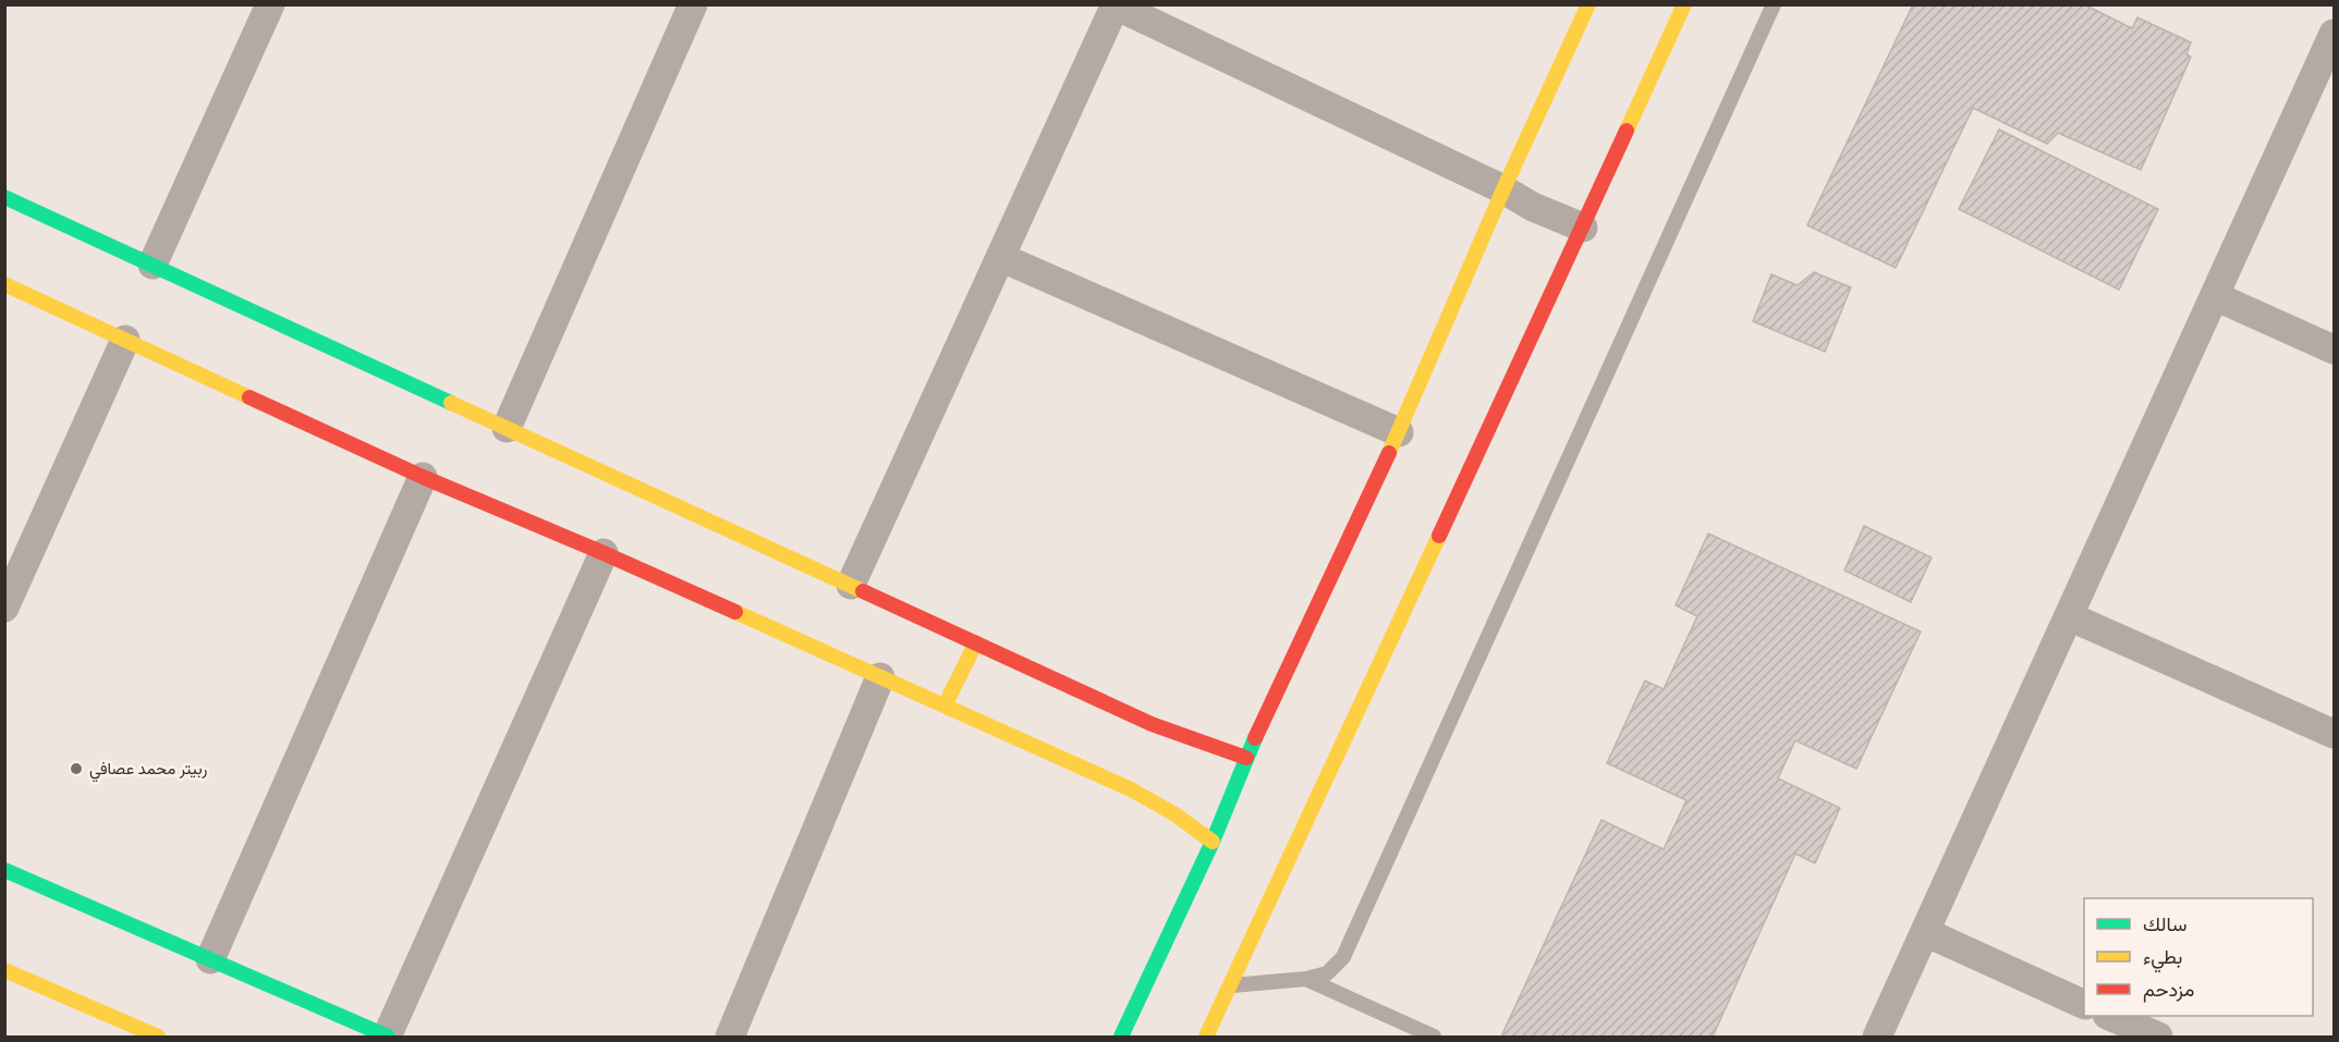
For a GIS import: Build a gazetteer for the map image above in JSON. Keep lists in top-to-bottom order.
{
  "places": ["ربيتر محمد عصافي"],
  "legend": ["سالك", "بطيء", "مزدحم"]
}
